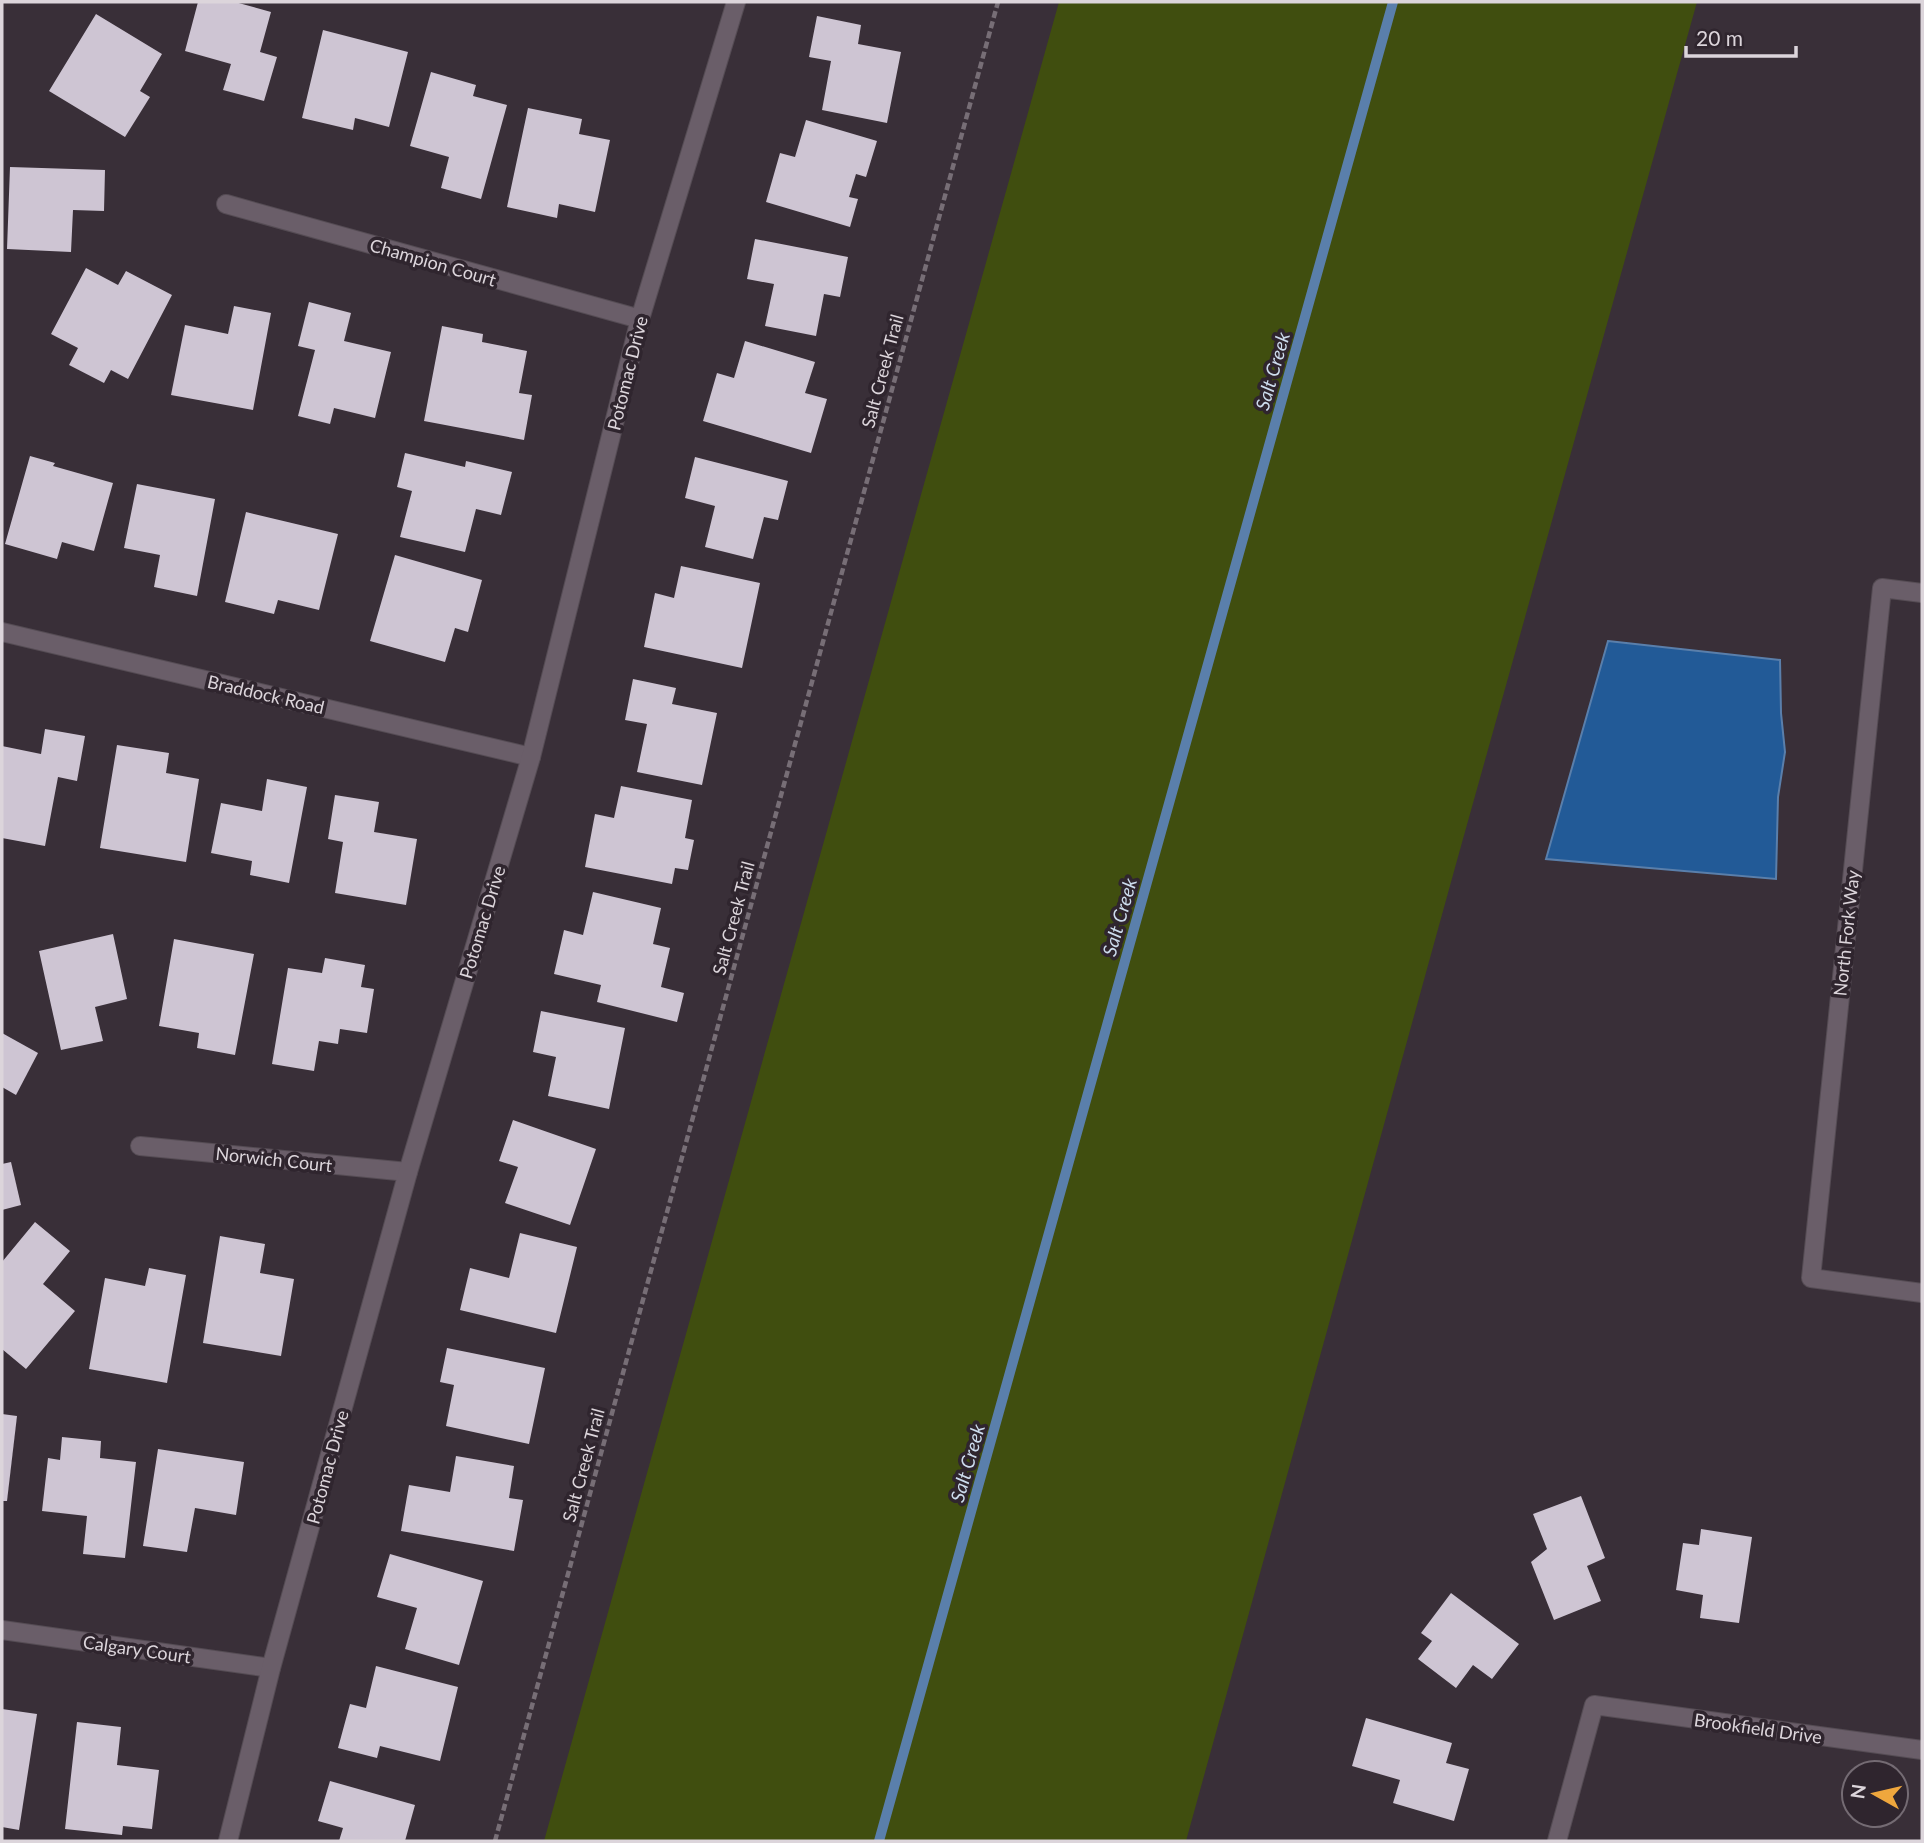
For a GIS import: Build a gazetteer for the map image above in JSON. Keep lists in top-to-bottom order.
{
  "streets": {
    "street": [
      "Champion Court",
      "Potomac Drive",
      "Braddock Road",
      "North Fork Way",
      "Norwich Court",
      "Calgary Court",
      "Brookfield Drive"
    ],
    "path": ["Salt Creek Trail"]
  },
  "crossings": [
    ["Champion Court", "Potomac Drive"],
    ["Potomac Drive", "Braddock Road"],
    ["Potomac Drive", "Norwich Court"],
    ["Potomac Drive", "Calgary Court"]
  ],
  "water": ["Salt Creek"],
  "scale_bar": "20 m",
  "north": "left"
}
